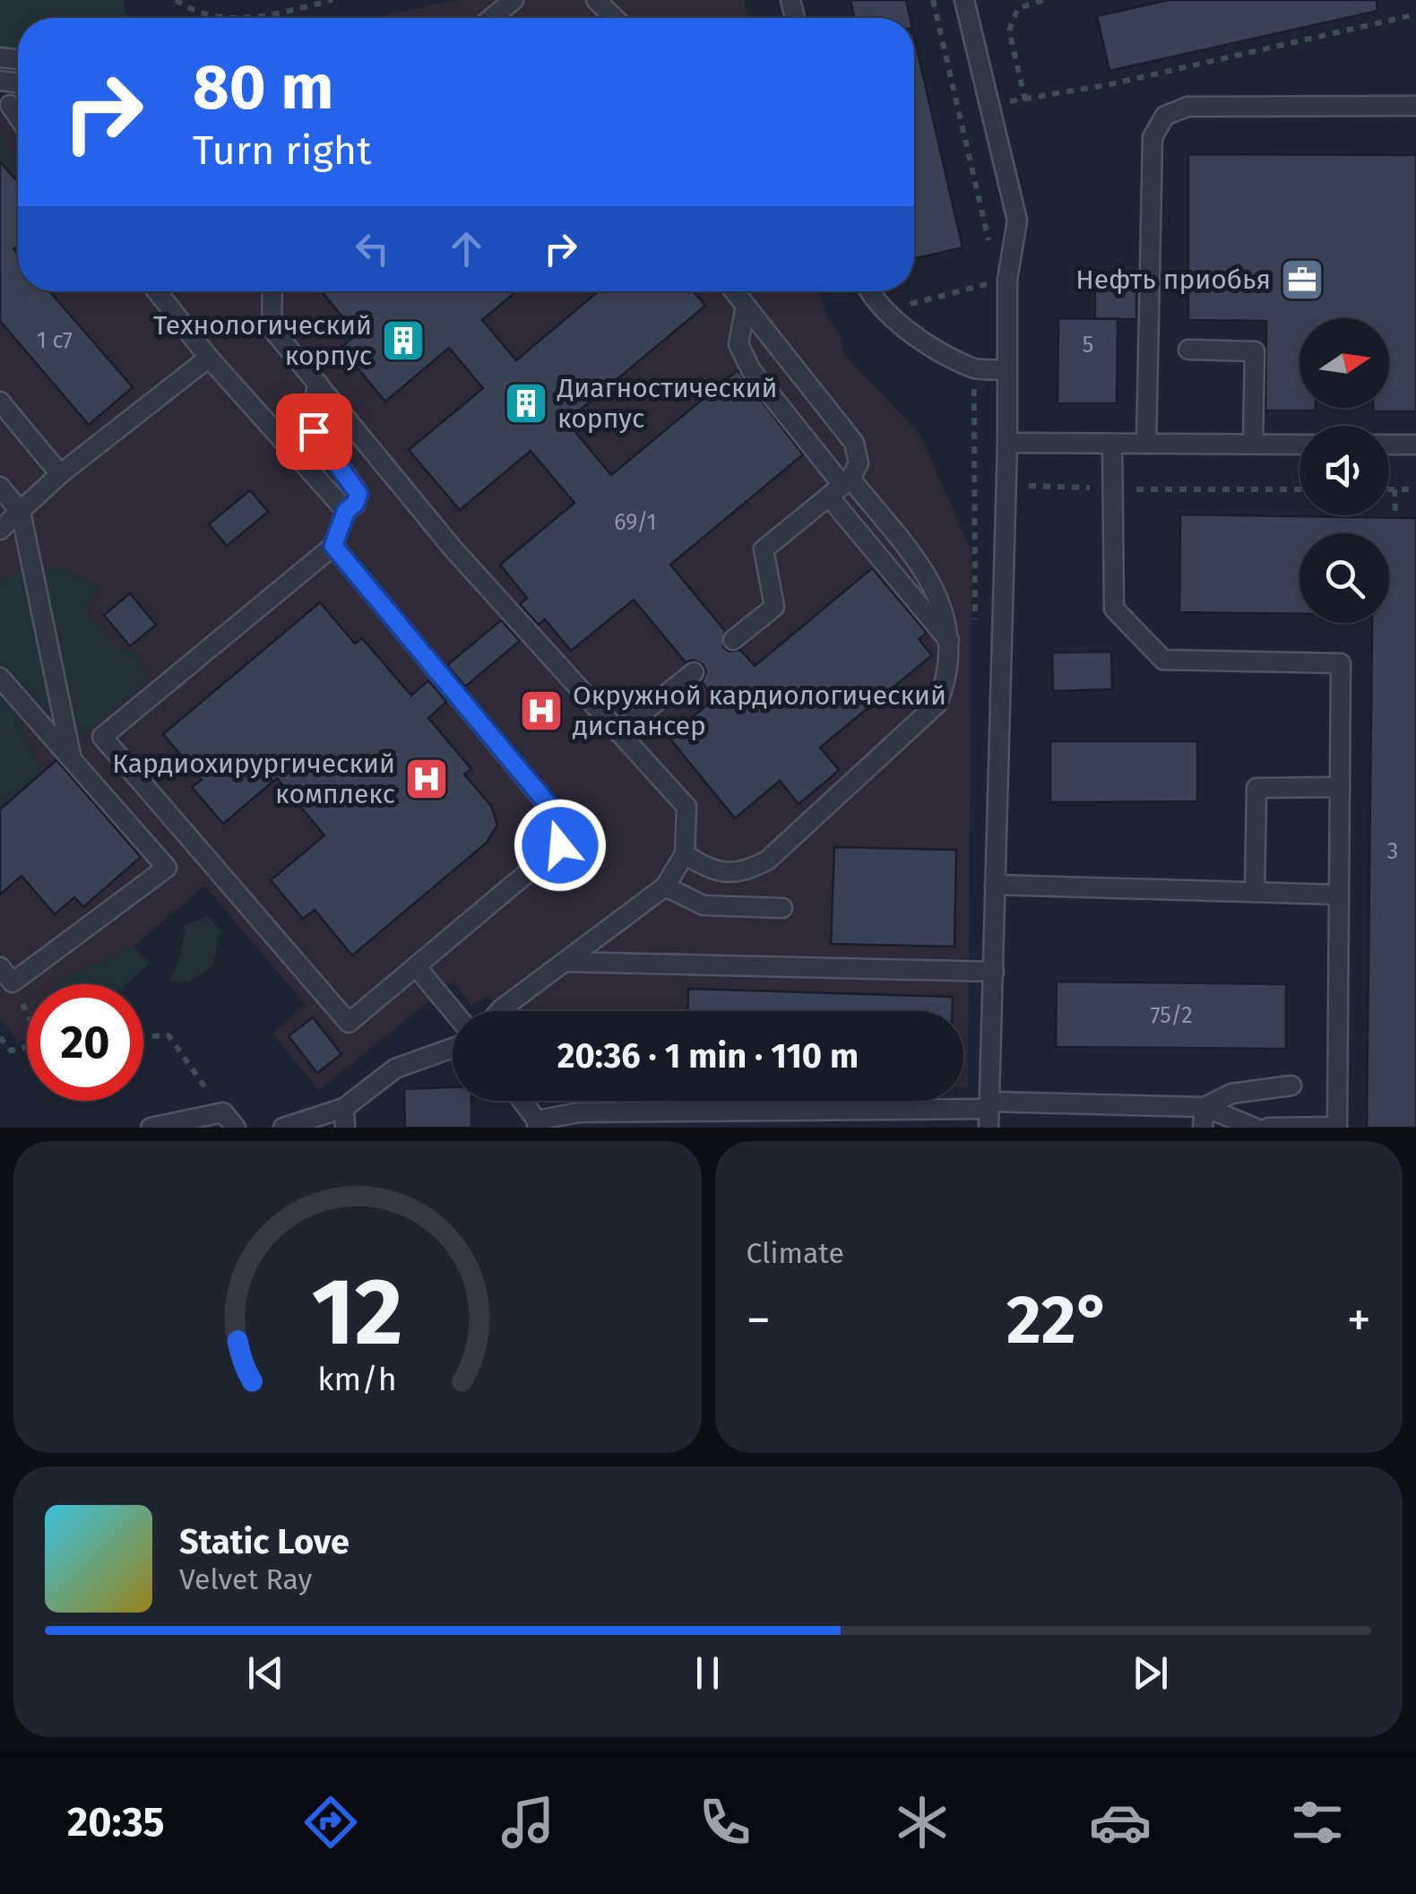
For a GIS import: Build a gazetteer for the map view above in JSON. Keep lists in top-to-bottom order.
{
  "places": {
    "office": ["Нефть приобья"],
    "building": ["Технологический корпус", "Диагностический корпус"],
    "hospital": ["Окружной кардиологический диспансер", "Кардиохирургический комплекс"]
  },
  "house_numbers": [
    "1 с7",
    "5",
    "69/1",
    "3",
    "75/2"
  ],
  "north": "right",
  "page": {
    "turn": ["80 m", "Turn right"],
    "limit": "20",
    "trip": "20:36 · 1 min · 110 m",
    "tile": "Climate",
    "heat": ["−", "22°", "+"],
    "song": ["Static Love", "Velvet Ray"],
    "tabs": "20:35",
    "gauge": ["12", "km/h"]
  }
}
